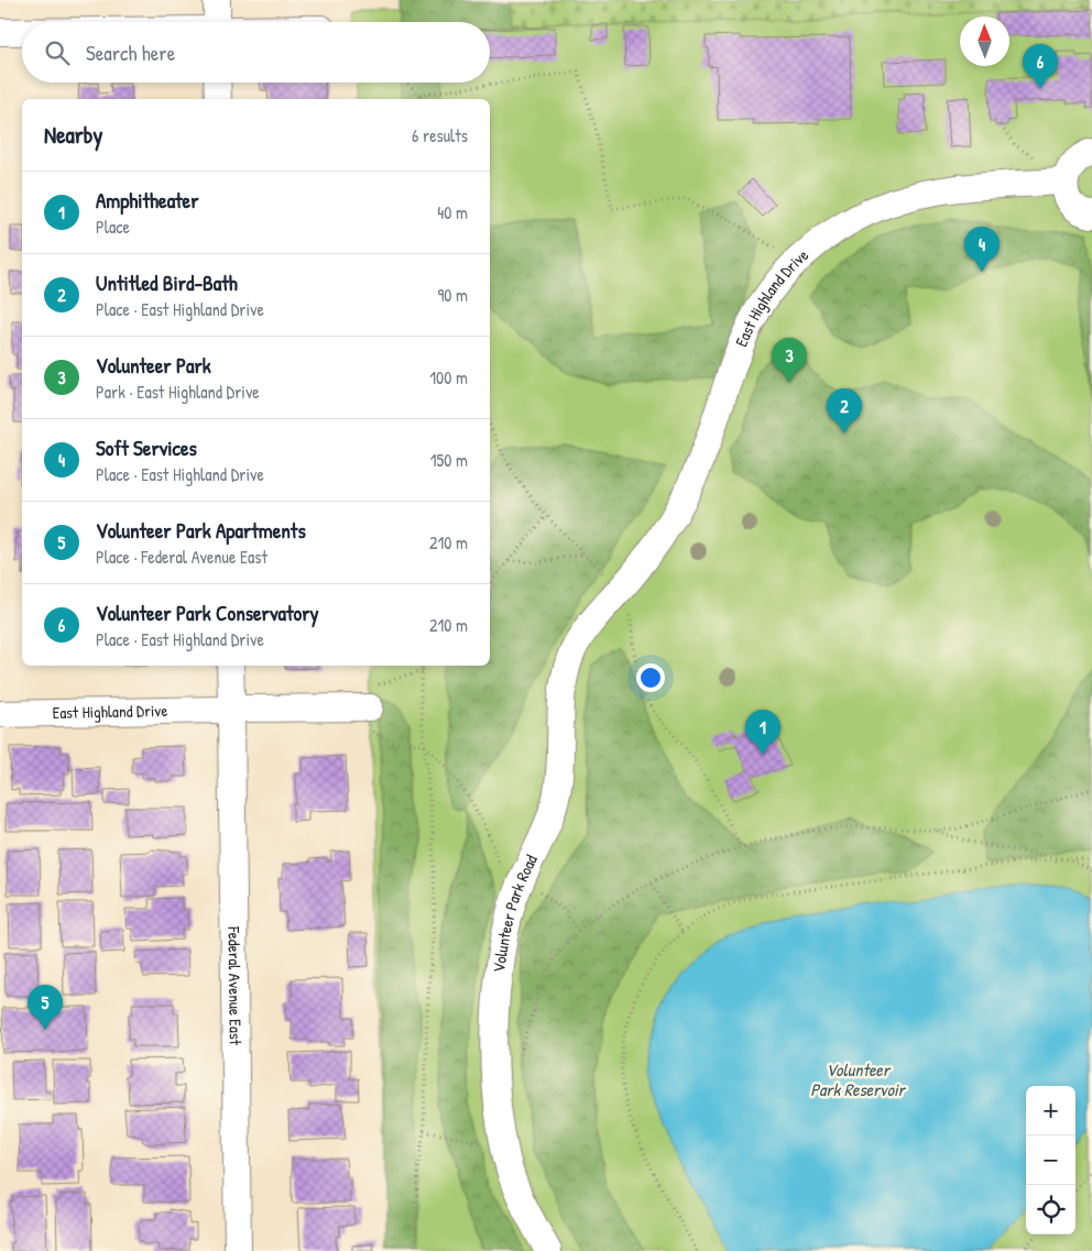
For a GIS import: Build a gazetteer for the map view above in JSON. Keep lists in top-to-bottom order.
{
  "streets": {
    "street": ["East Highland Drive", "Volunteer Park Road", "Federal Avenue East"]
  },
  "crossings": [
    ["East Highland Drive", "Volunteer Park Road"],
    ["East Highland Drive", "Federal Avenue East"]
  ],
  "water": ["Volunteer Park Reservoir"],
  "north": "top",
  "page": {
    "search": "Search here",
    "pins": [
      "6",
      "4",
      "3",
      "2",
      "1",
      "5"
    ],
    "heading": ["Nearby", "6 results"],
    "list": [
      {
        "mark": "1",
        "name": "Amphitheater",
        "note": "Place",
        "value": "40 m"
      },
      {
        "mark": "2",
        "name": "Untitled Bird-Bath",
        "note": "Place · East Highland Drive",
        "value": "90 m"
      },
      {
        "mark": "3",
        "name": "Volunteer Park",
        "note": "Park · East Highland Drive",
        "value": "100 m"
      },
      {
        "mark": "4",
        "name": "Soft Services",
        "note": "Place · East Highland Drive",
        "value": "150 m"
      },
      {
        "mark": "5",
        "name": "Volunteer Park Apartments",
        "note": "Place · Federal Avenue East",
        "value": "210 m"
      },
      {
        "mark": "6",
        "name": "Volunteer Park Conservatory",
        "note": "Place · East Highland Drive",
        "value": "210 m"
      }
    ],
    "map_buttons": ["+", "−"]
  }
}
